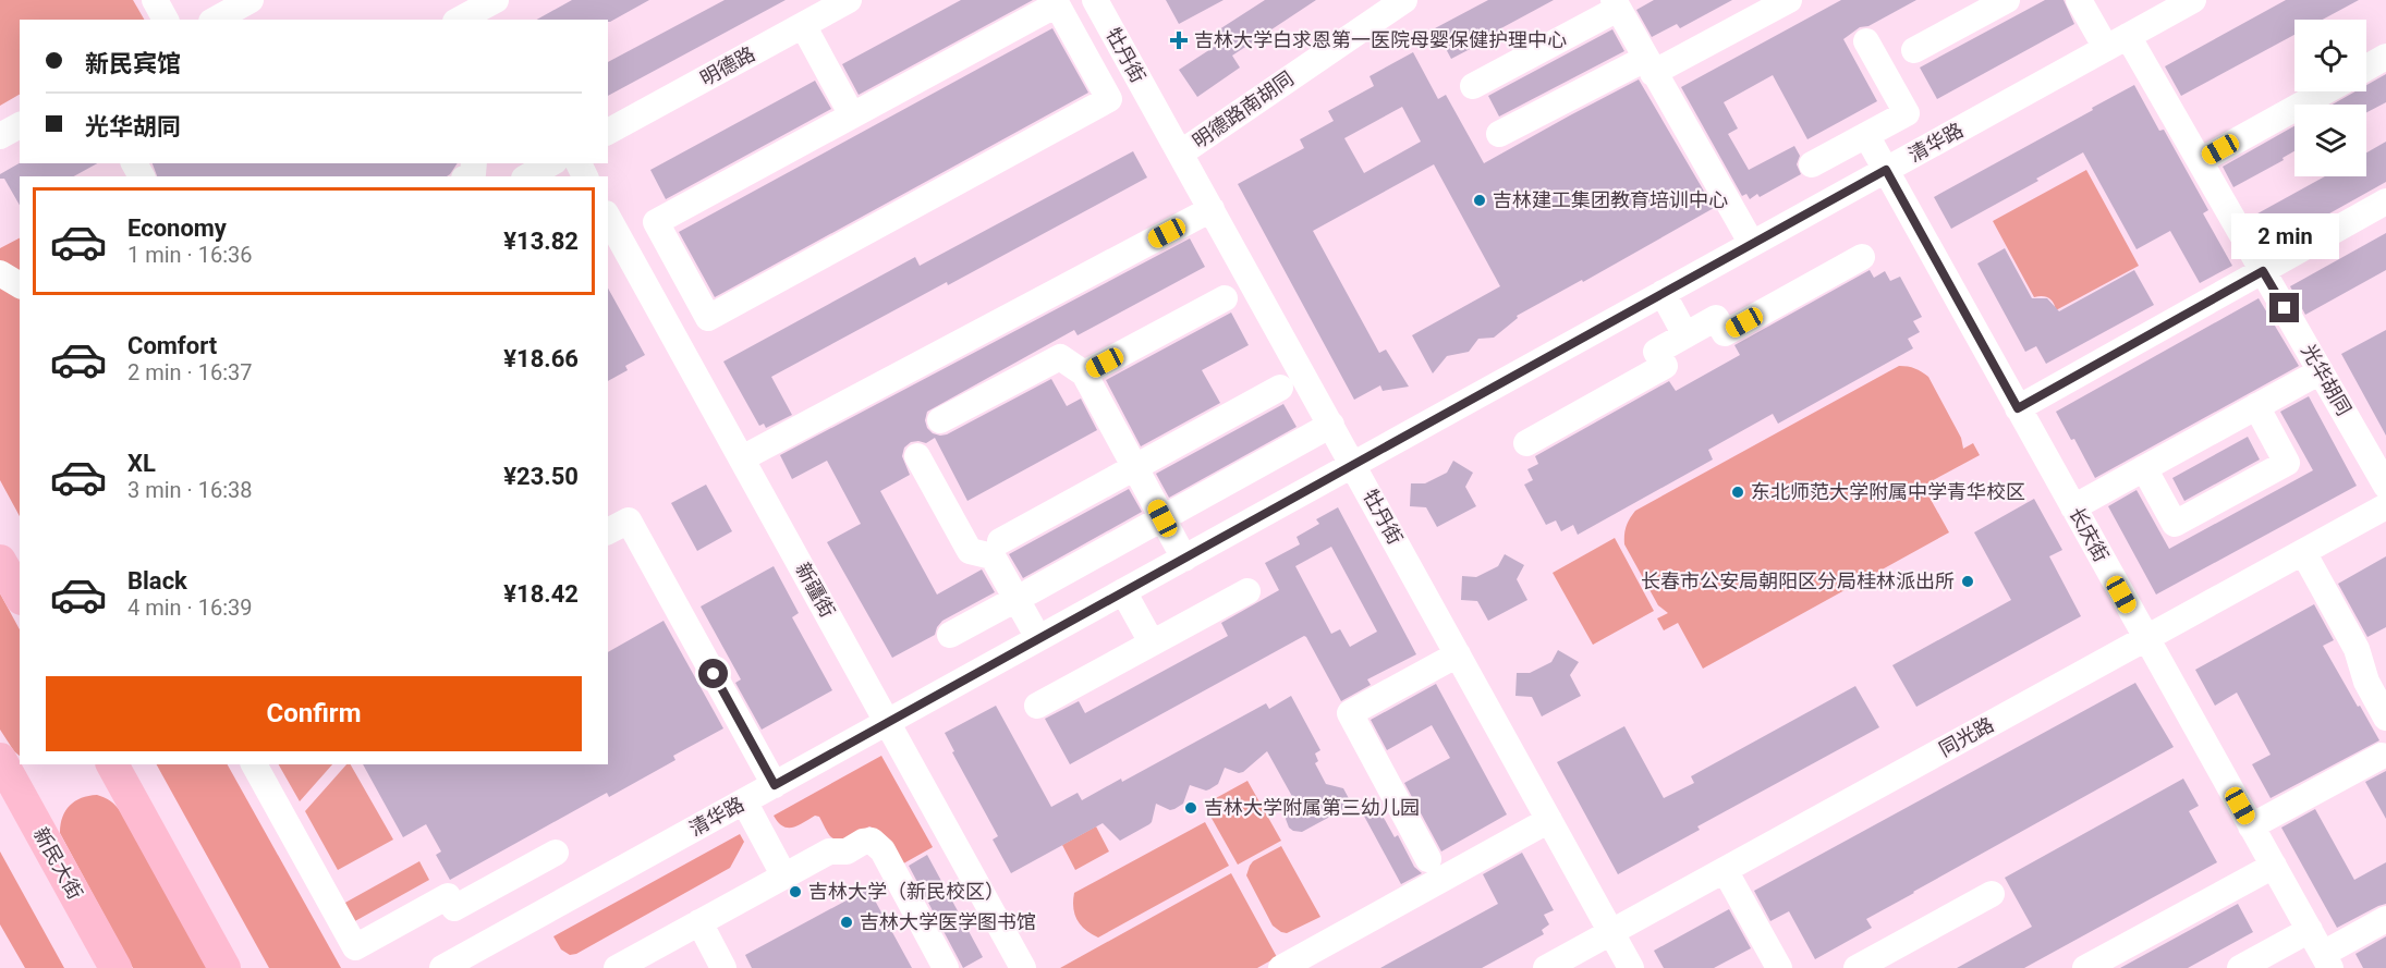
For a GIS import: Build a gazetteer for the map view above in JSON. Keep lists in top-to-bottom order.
{
  "streets": {
    "main road": ["新民大街"],
    "street": [
      "牡丹街",
      "明德路",
      "明德路南胡同",
      "清华路",
      "光华胡同",
      "长庆街",
      "新疆街",
      "同光路"
    ]
  },
  "crossings": [
    ["牡丹街", "明德路南胡同"],
    ["牡丹街", "清华路"],
    ["牡丹街", "同光路"],
    ["清华路", "光华胡同"],
    ["清华路", "长庆街"],
    ["清华路", "新疆街"],
    ["长庆街", "同光路"]
  ],
  "places": {
    "health": ["吉林大学白求恩第一医院母婴保健护理中心"],
    "other": [
      "吉林建工集团教育培训中心",
      "东北师范大学附属中学青华校区",
      "长春市公安局朝阳区分局桂林派出所",
      "吉林大学附属第三幼儿园",
      "吉林大学（新民校区）",
      "吉林大学医学图书馆"
    ]
  },
  "page": {
    "banner": ["新民宾馆", "光华胡同"],
    "list": [
      {
        "name": "Economy",
        "note": "1 min · 16:36",
        "value": "¥13.82"
      },
      {
        "name": "Comfort",
        "note": "2 min · 16:37",
        "value": "¥18.66"
      },
      {
        "name": "XL",
        "note": "3 min · 16:38",
        "value": "¥23.50"
      },
      {
        "name": "Black",
        "note": "4 min · 16:39",
        "value": "¥18.42"
      }
    ],
    "bubble": "2 min",
    "buttons": "Confirm"
  }
}
